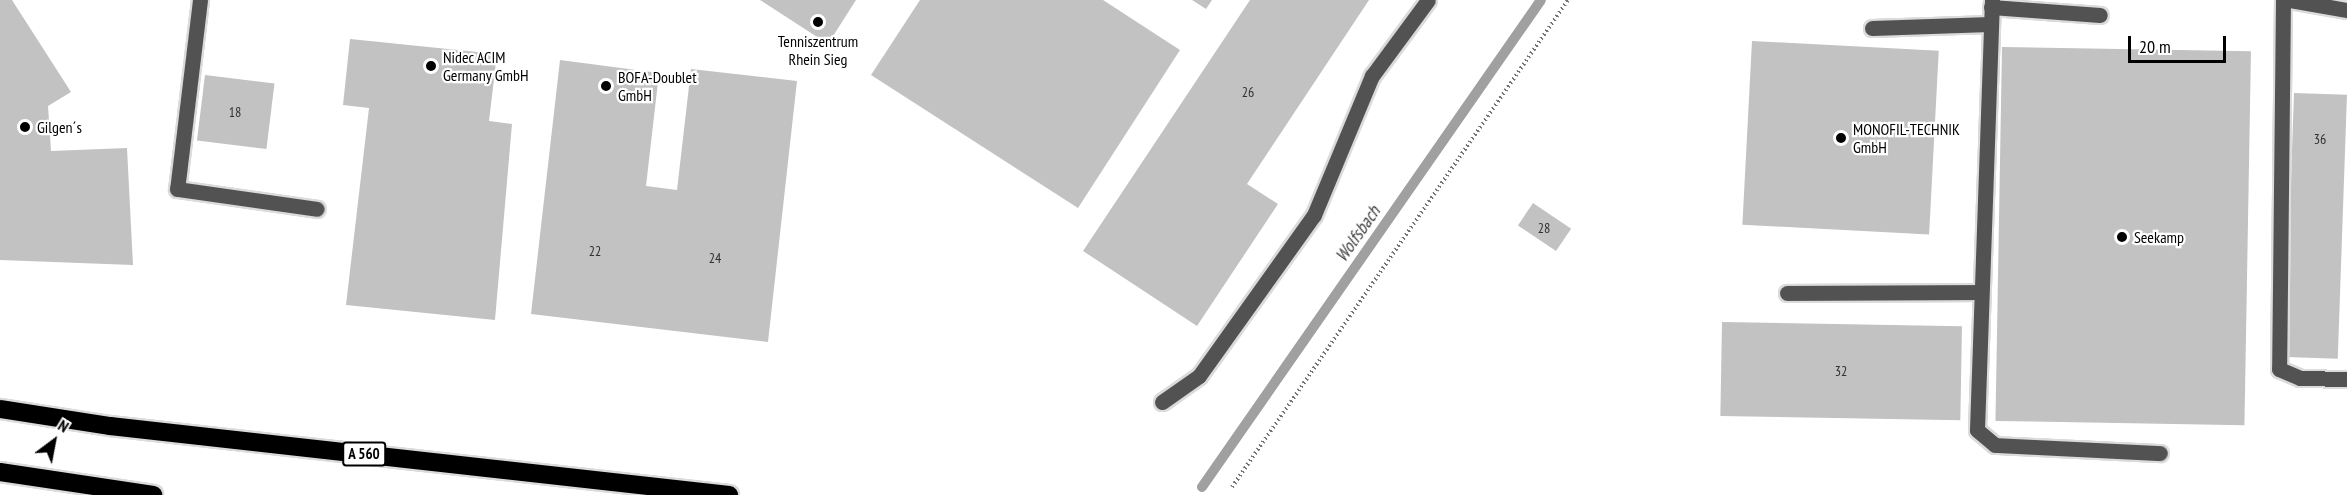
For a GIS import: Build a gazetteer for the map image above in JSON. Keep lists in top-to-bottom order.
{
  "streets": {
    "highway": ["A 560"]
  },
  "water": ["Wolfsbach"],
  "places": [
    "Tenniszentrum Rhein Sieg",
    "Nidec ACIM Germany GmbH",
    "BOFA-Doublet GmbH",
    "Gilgen´s",
    "MONOFIL-TECHNIK GmbH",
    "Seekamp"
  ],
  "house_numbers": [
    "26",
    "18",
    "36",
    "28",
    "22",
    "24",
    "32"
  ],
  "scale_bar": "20 m",
  "north": "top right"
}
